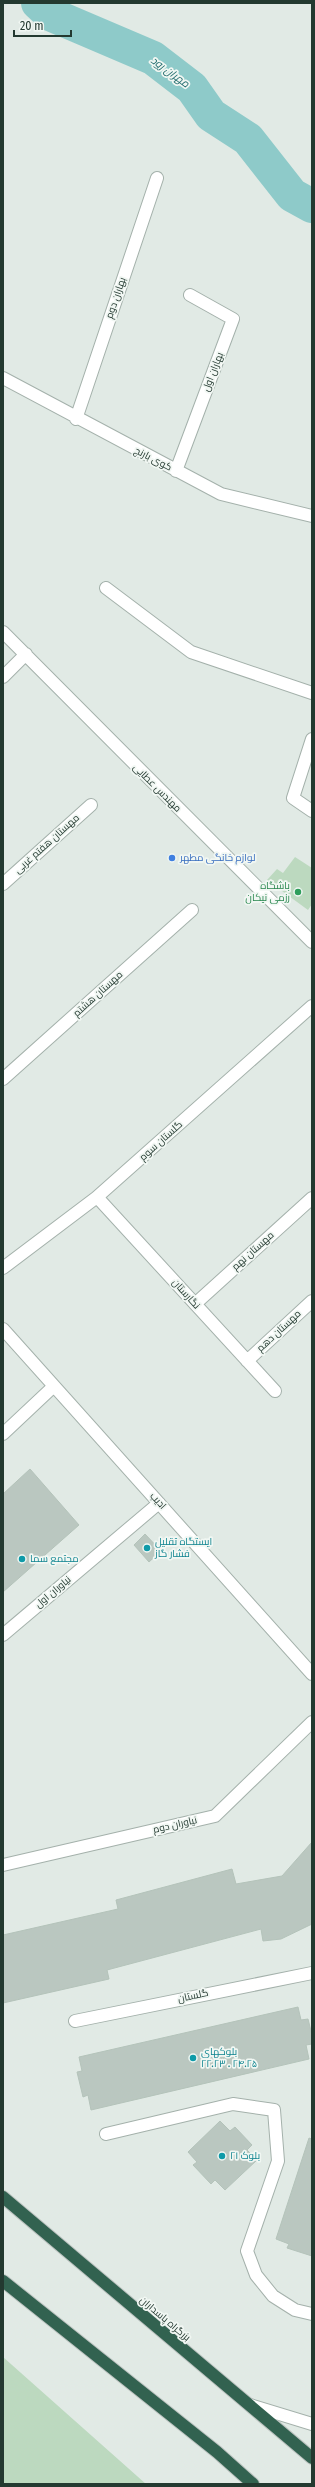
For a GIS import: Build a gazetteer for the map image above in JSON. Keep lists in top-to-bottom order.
{
  "streets": {
    "highway": ["بزرگراه پاسداران"],
    "street": [
      "بهاران دوم",
      "بهاران اول",
      "کوی بارنج",
      "مهندس عطایی",
      "مهستان هفتم غربی",
      "مهستان هشتم",
      "گلستان سوم",
      "مهستان نهم",
      "نگارستان",
      "مهستان دهم",
      "ادیب",
      "نیاوران اول",
      "نیاوران دوم",
      "گلستان"
    ]
  },
  "crossings": [
    ["بهاران دوم", "کوی بارنج"],
    ["بهاران اول", "کوی بارنج"],
    ["گلستان سوم", "نگارستان"],
    ["مهستان نهم", "نگارستان"],
    ["نگارستان", "مهستان دهم"],
    ["ادیب", "نیاوران اول"]
  ],
  "water": ["مهران رود"],
  "places": [
    "لوازم خانگی مطهر",
    "باشگاه رزمی نیکان",
    "ایستگاه تقلیل فشار گاز",
    "مجتمع سما",
    "بلوکهای ۲۲.۲۳ . ۲۴.۲۵",
    "بلوک ۲۱"
  ],
  "scale_bar": "20 m"
}
